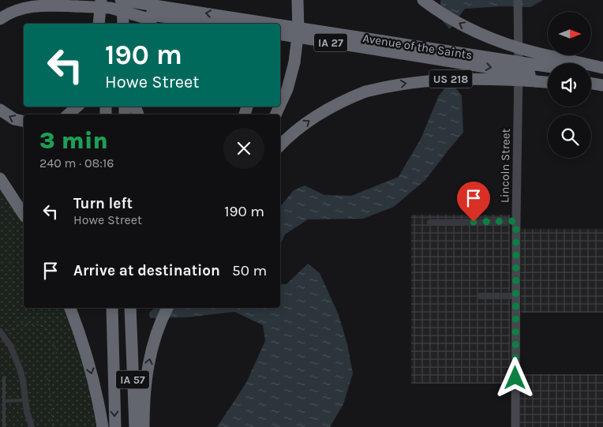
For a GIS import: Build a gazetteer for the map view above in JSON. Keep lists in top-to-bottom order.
{
  "streets": {
    "highway": [
      "IA 27",
      "Avenue of the Saints",
      "US 218",
      "IA 57"
    ],
    "main road": ["Lincoln Street"]
  },
  "crossings": [
    ["Avenue of the Saints", "US 218"]
  ],
  "north": "right",
  "page": {
    "turn": ["190 m", "Howe Street"],
    "heading": ["3 min", "240 m · 08:16"],
    "list": [
      {
        "name": "Turn left",
        "note": "Howe Street",
        "value": "190 m"
      },
      {
        "name": "Arrive at destination",
        "value": "50 m"
      }
    ]
  }
}
